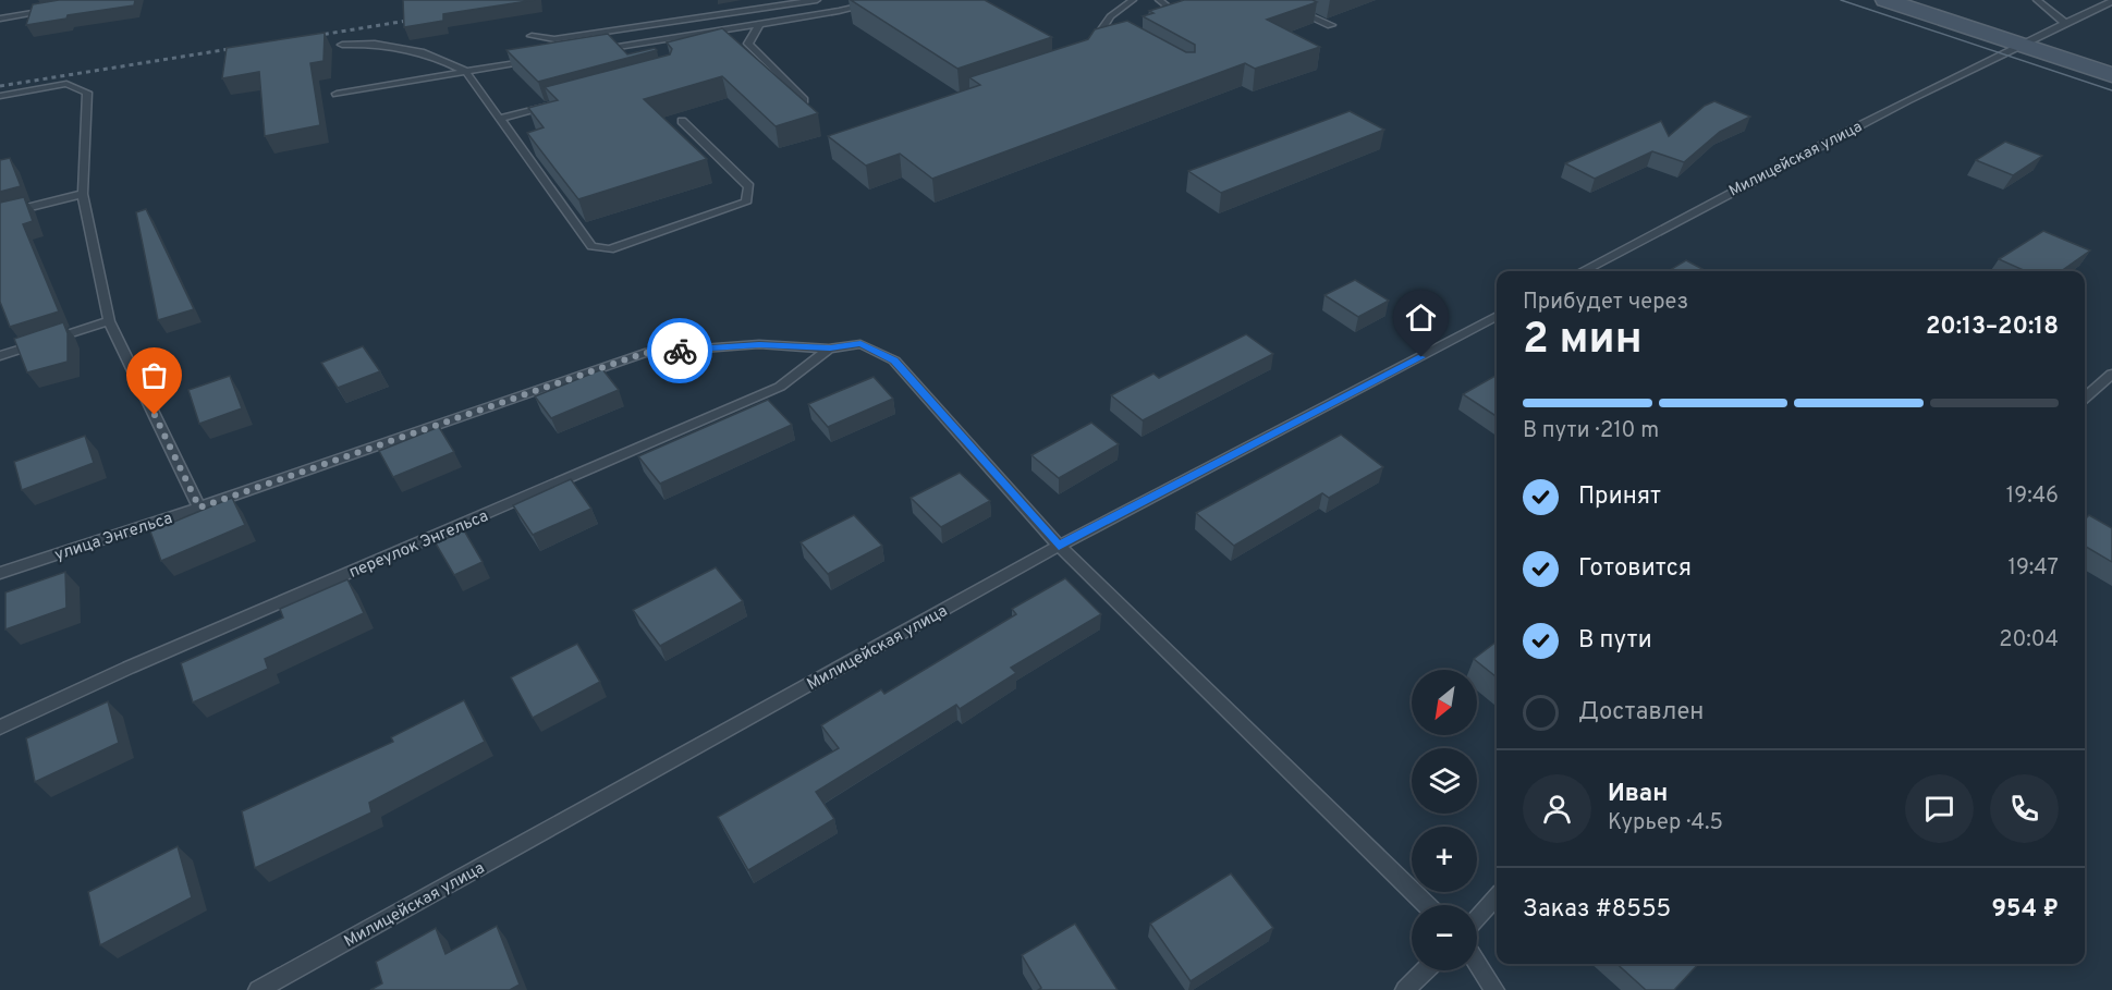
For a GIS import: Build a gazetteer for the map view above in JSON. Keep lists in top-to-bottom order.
{
  "streets": {
    "lane": ["Милицейская улица", "улица Энгельса", "переулок Энгельса"]
  },
  "crossings": [
    ["Милицейская улица", "улица Энгельса"],
    ["улица Энгельса", "переулок Энгельса"]
  ],
  "north": "bottom left",
  "page": {
    "heading": ["2 мин", "Прибудет через", "20:13–20:18"],
    "panel": [
      "Иван",
      "Курьер · 4.5",
      "Заказ #8555",
      "954 ₽"
    ],
    "bar": "В пути · 210 m",
    "list": [
      ["Принят", "19:46"],
      ["Готовится", "19:47"],
      ["В пути", "20:04"],
      "Доставлен"
    ],
    "map_buttons": ["+", "−"]
  }
}
